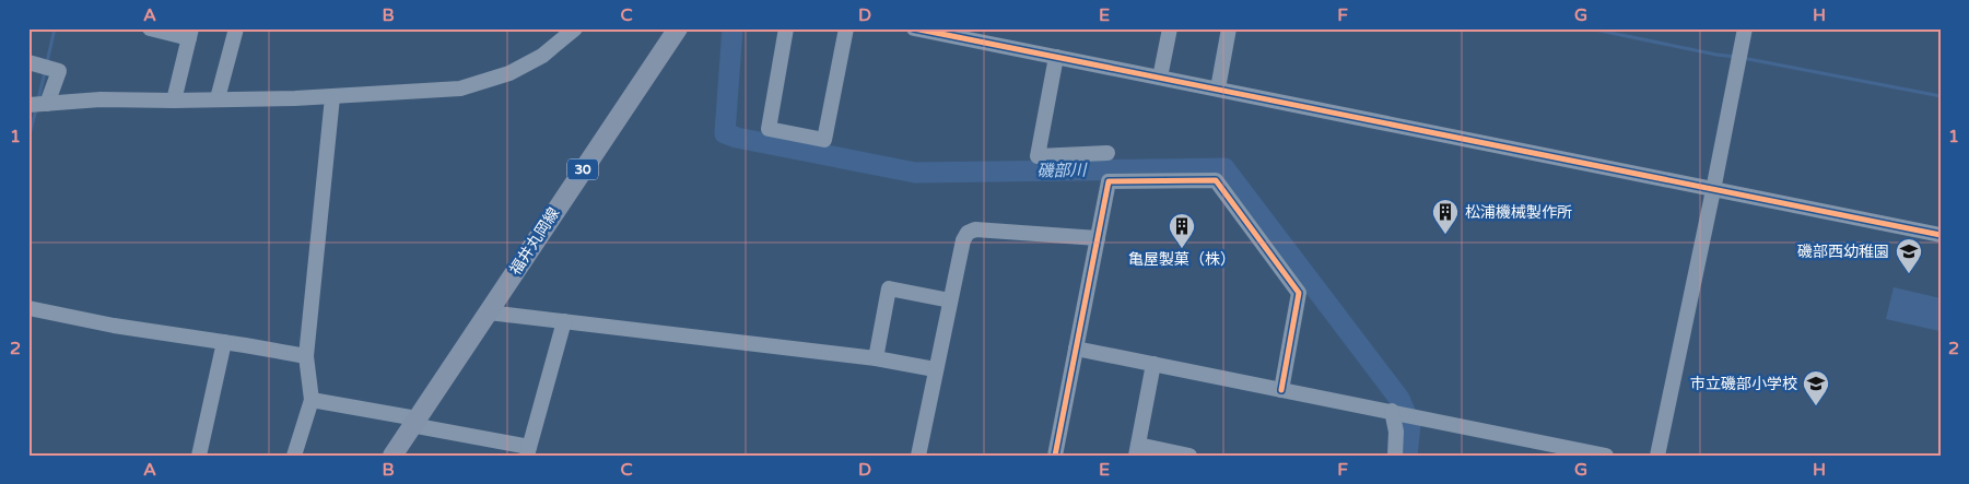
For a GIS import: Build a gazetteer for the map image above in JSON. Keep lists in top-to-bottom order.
{
  "streets": {
    "main road": ["30", "福井丸岡線"]
  },
  "water": ["磯部川"],
  "places": {
    "building": ["松浦機械製作所", "亀屋製菓（株）"],
    "school or university": ["磯部西幼稚園", "市立磯部小学校"]
  },
  "grid": {
    "columns": [
      "A",
      "B",
      "C",
      "D",
      "E",
      "F",
      "G",
      "H"
    ],
    "rows": ["1", "2"]
  }
}
